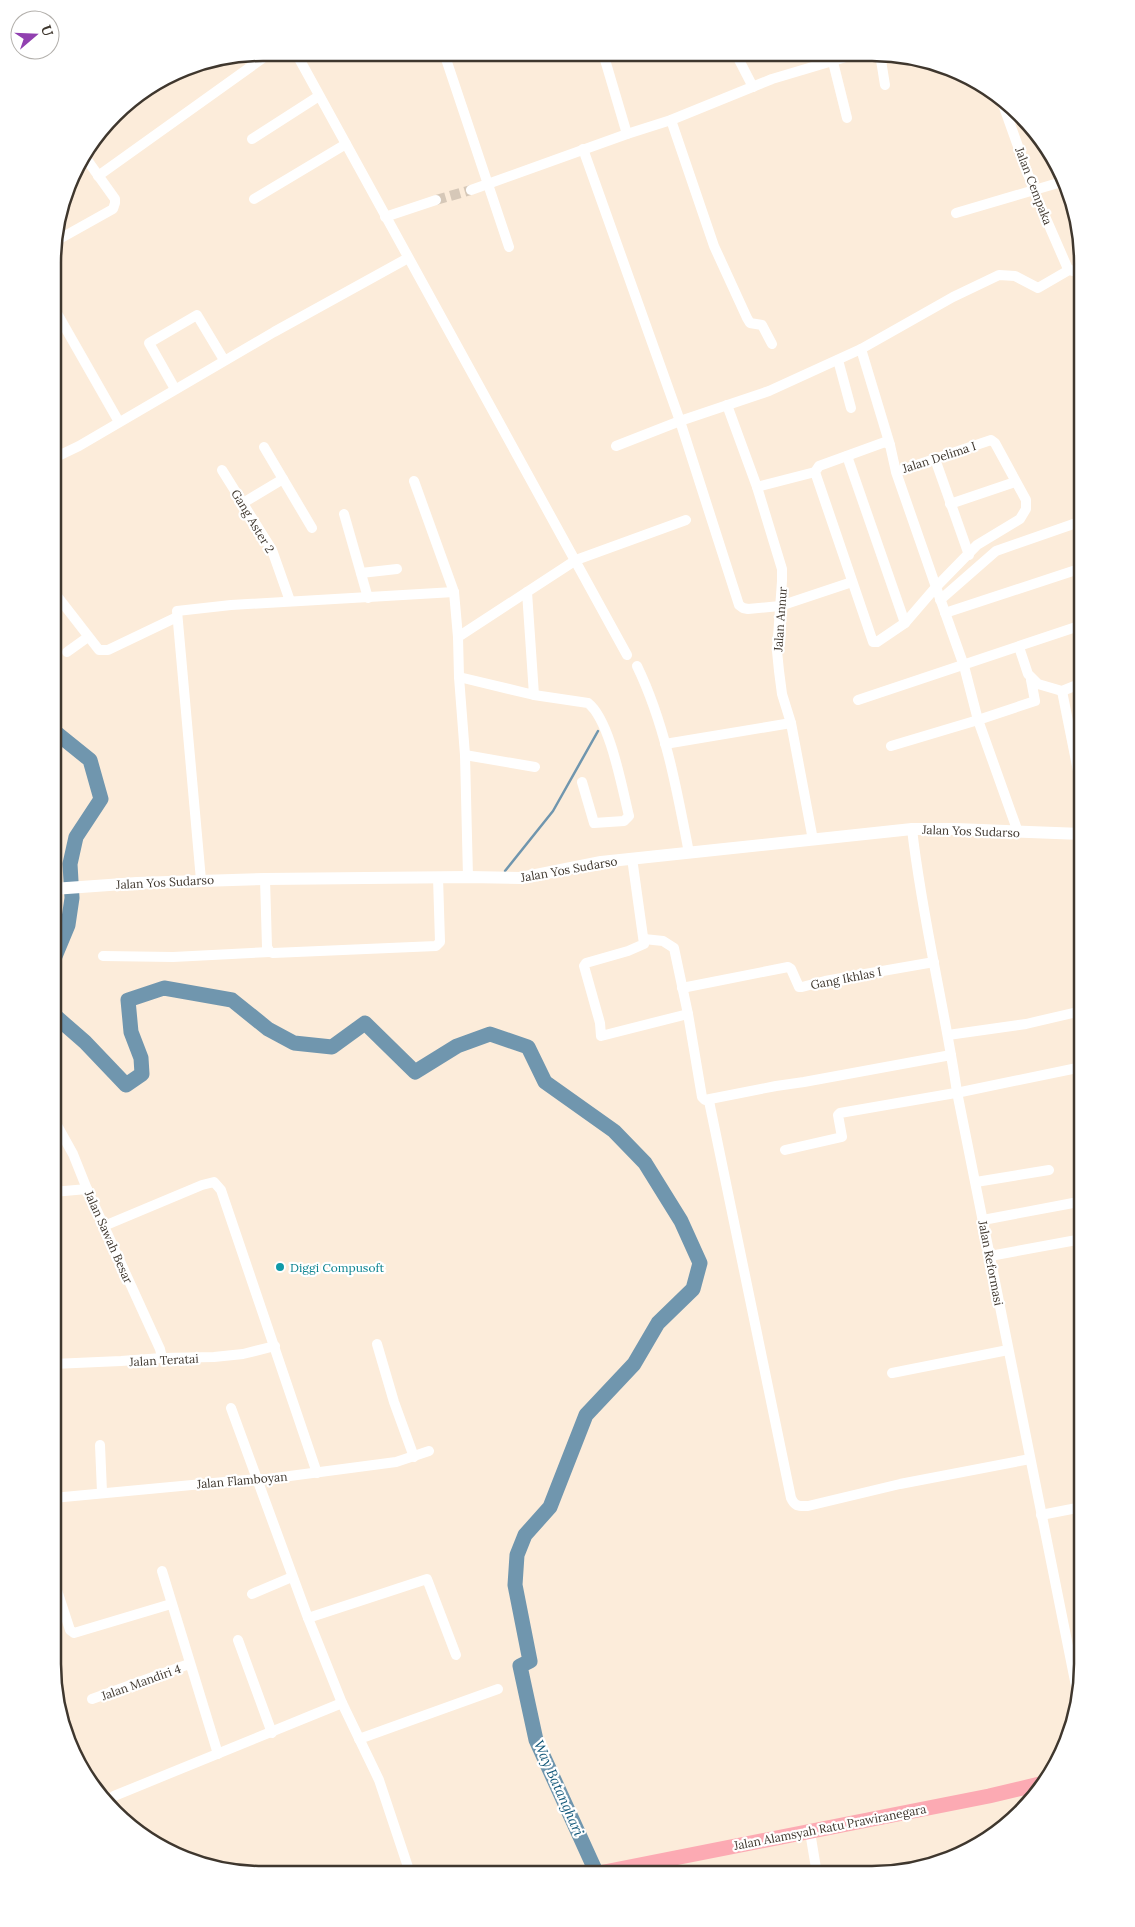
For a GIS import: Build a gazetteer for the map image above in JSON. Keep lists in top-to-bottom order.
{
  "streets": {
    "main road": ["Jalan Alamsyah Ratu Prawiranegara"],
    "street": [
      "Jalan Cempaka",
      "Jalan Delima I",
      "Gang Aster 2",
      "Jalan Annur",
      "Jalan Yos Sudarso",
      "Gang Ikhlas I",
      "Jalan Sawah Besar",
      "Jalan Reformasi",
      "Jalan Teratai",
      "Jalan Flamboyan",
      "Jalan Mandiri 4"
    ]
  },
  "crossings": [
    ["Jalan Annur", "Jalan Yos Sudarso"],
    ["Jalan Yos Sudarso", "Jalan Reformasi"],
    ["Gang Ikhlas I", "Jalan Reformasi"],
    ["Jalan Sawah Besar", "Jalan Teratai"]
  ],
  "water": ["Way Batanghari"],
  "places": ["Diggi Compusoft"],
  "north": "right"
}
